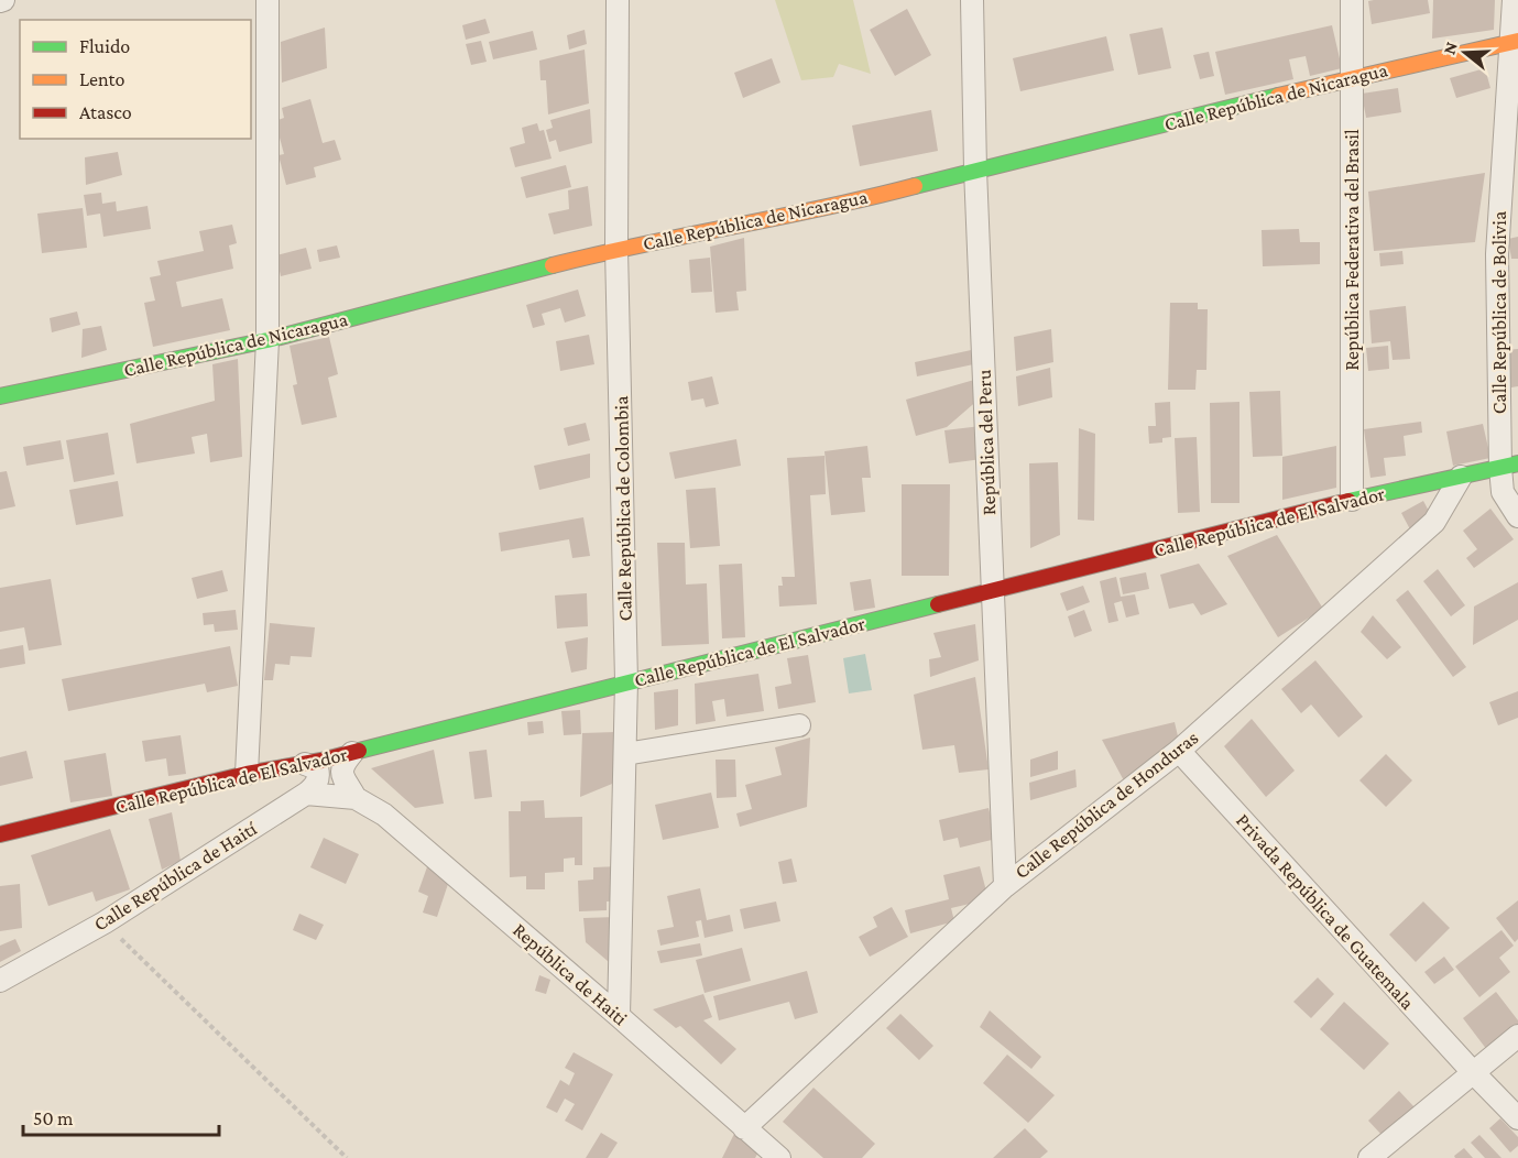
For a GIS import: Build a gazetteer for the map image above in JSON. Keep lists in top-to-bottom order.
{
  "streets": {
    "street": [
      "Calle República de Nicaragua",
      "República Federativa del Brasil",
      "Calle República de Bolivia",
      "República del Peru",
      "Calle República de Colombia",
      "Calle República de El Salvador",
      "Calle República de Honduras",
      "Calle República de Haití",
      "Privada República de Guatemala",
      "República de Haiti"
    ]
  },
  "crossings": [
    ["Calle República de Nicaragua", "República Federativa del Brasil"],
    ["Calle República de Nicaragua", "Calle República de Bolivia"],
    ["Calle República de Nicaragua", "República del Peru"],
    ["Calle República de Nicaragua", "Calle República de Colombia"],
    ["República Federativa del Brasil", "Calle República de El Salvador"],
    ["Calle República de Bolivia", "Calle República de El Salvador"],
    ["República del Peru", "Calle República de El Salvador"],
    ["República del Peru", "Calle República de Honduras"],
    ["Calle República de Colombia", "Calle República de El Salvador"],
    ["Calle República de Colombia", "República de Haiti"],
    ["Calle República de El Salvador", "Calle República de Honduras"],
    ["Calle República de Honduras", "Privada República de Guatemala"],
    ["Calle República de Honduras", "República de Haiti"]
  ],
  "legend": ["Fluido", "Lento", "Atasco"],
  "scale_bar": "50 m",
  "north": "left"
}
